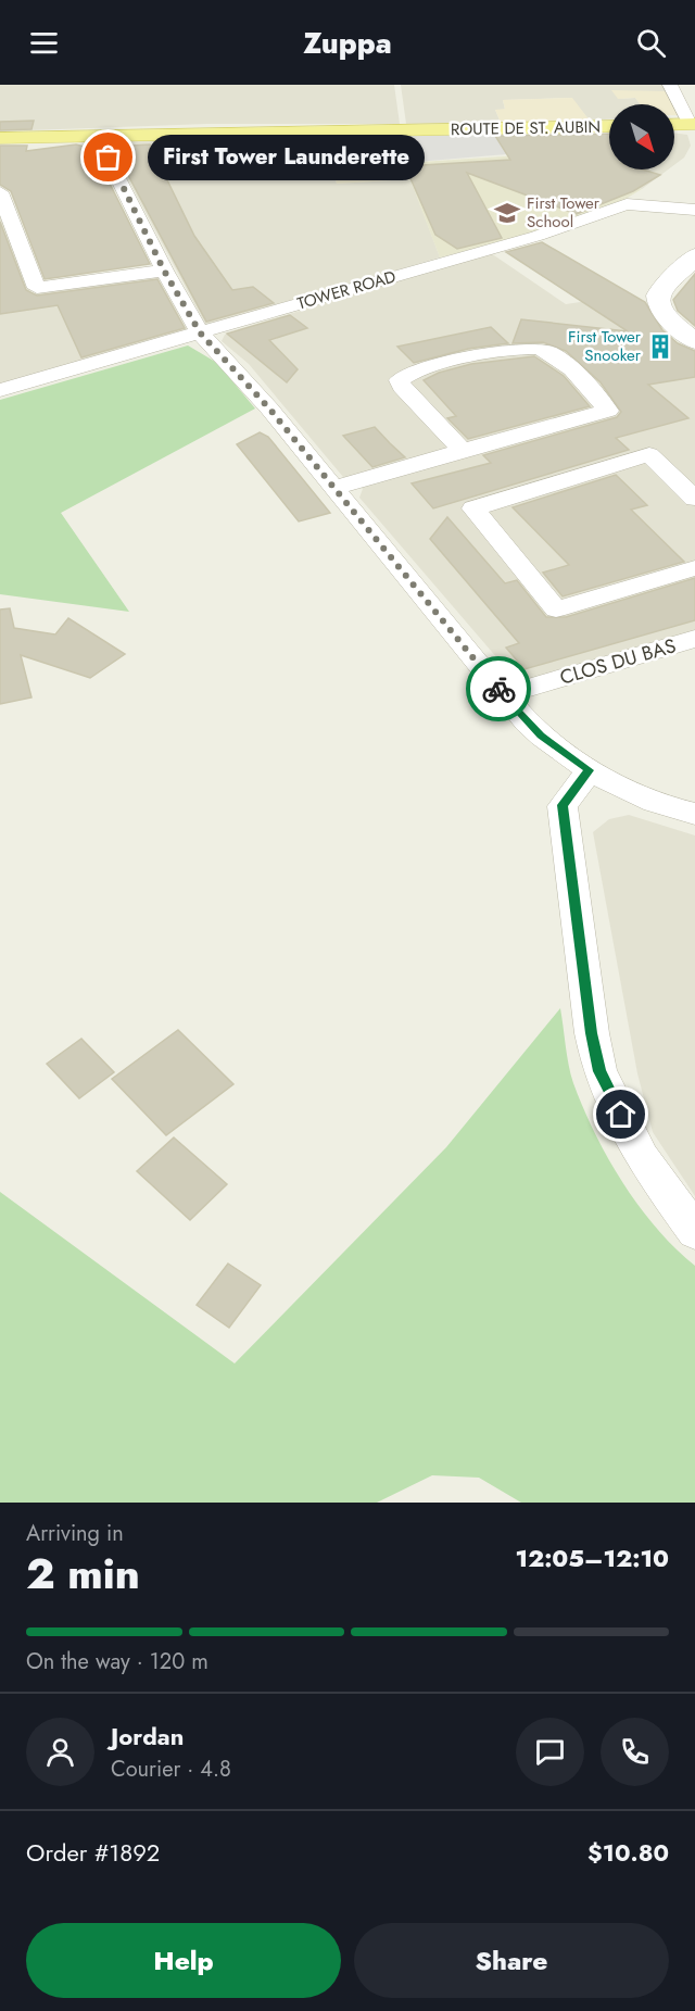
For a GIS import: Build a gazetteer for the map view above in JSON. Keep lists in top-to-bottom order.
{
  "streets": {
    "main road": ["ROUTE DE ST. AUBIN"],
    "street": ["TOWER ROAD", "CLOS DU BAS"]
  },
  "places": {
    "other": ["First Tower Launderette"],
    "school or university": ["First Tower School"],
    "building": ["First Tower Snooker"]
  },
  "north": "bottom right",
  "page": {
    "header": "Zuppa",
    "bubble": "First Tower Launderette",
    "heading": ["2 min", "Arriving in", "12:05–12:10"],
    "panel": [
      "Jordan",
      "Courier · 4.8",
      "Order #1892",
      "$10.80"
    ],
    "bar": "On the way · 120 m",
    "buttons": ["Help", "Share"]
  }
}
